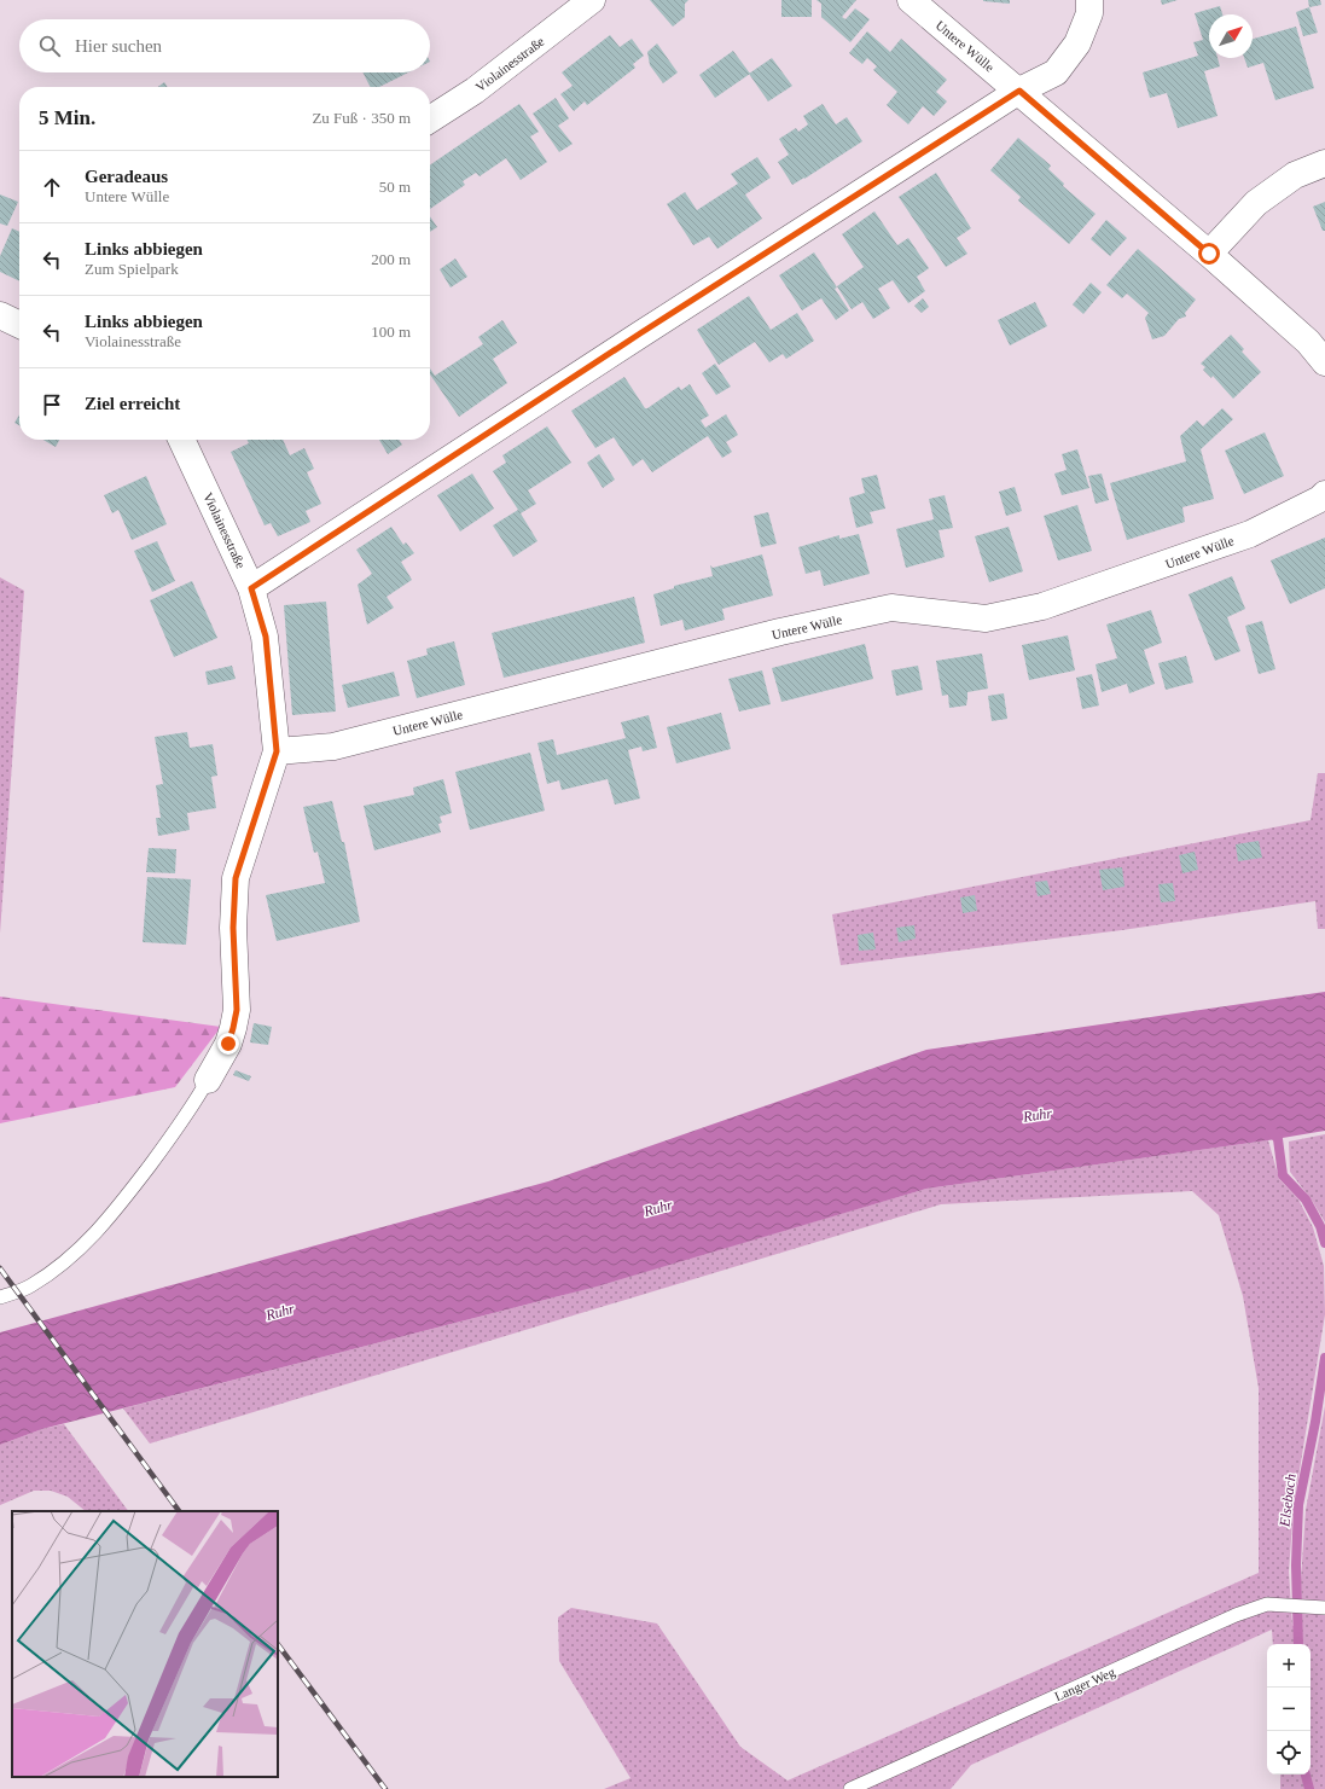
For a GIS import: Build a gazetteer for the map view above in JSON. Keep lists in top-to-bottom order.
{
  "streets": {
    "street": ["Untere Wülle", "Violainesstraße"],
    "lane": ["Langer Weg"]
  },
  "crossings": [
    ["Untere Wülle", "Violainesstraße"]
  ],
  "water": ["Ruhr", "Elsebach"],
  "north": "top right",
  "page": {
    "search": "Hier suchen",
    "heading": ["5 Min.", "Zu Fuß · 350 m"],
    "list": [
      ["Geradeaus", "Untere Wülle", "50 m"],
      ["Links abbiegen", "Zum Spielpark", "200 m"],
      ["Links abbiegen", "Violainesstraße", "100 m"],
      "Ziel erreicht"
    ],
    "map_buttons": ["+", "−"]
  }
}
